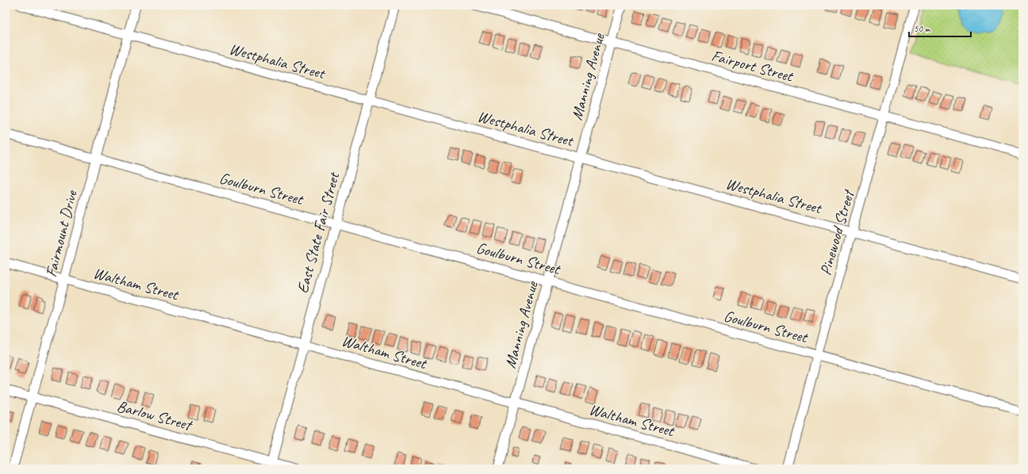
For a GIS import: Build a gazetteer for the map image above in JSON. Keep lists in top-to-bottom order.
{
  "streets": {
    "street": [
      "Westphalia Street",
      "Fairport Street",
      "Manning Avenue",
      "Goulburn Street",
      "East State Fair Street",
      "Pinewood Street",
      "Fairmount Drive",
      "Waltham Street",
      "Barlow Street"
    ]
  },
  "crossings": [
    ["Westphalia Street", "Manning Avenue"],
    ["Westphalia Street", "East State Fair Street"],
    ["Westphalia Street", "Pinewood Street"],
    ["Westphalia Street", "Fairmount Drive"],
    ["Fairport Street", "Manning Avenue"],
    ["Fairport Street", "Pinewood Street"],
    ["Manning Avenue", "Goulburn Street"],
    ["Manning Avenue", "Waltham Street"],
    ["Goulburn Street", "East State Fair Street"],
    ["Goulburn Street", "Pinewood Street"],
    ["Goulburn Street", "Fairmount Drive"],
    ["East State Fair Street", "Waltham Street"],
    ["East State Fair Street", "Barlow Street"],
    ["Fairmount Drive", "Waltham Street"],
    ["Fairmount Drive", "Barlow Street"]
  ],
  "scale_bar": "50 m"
}
